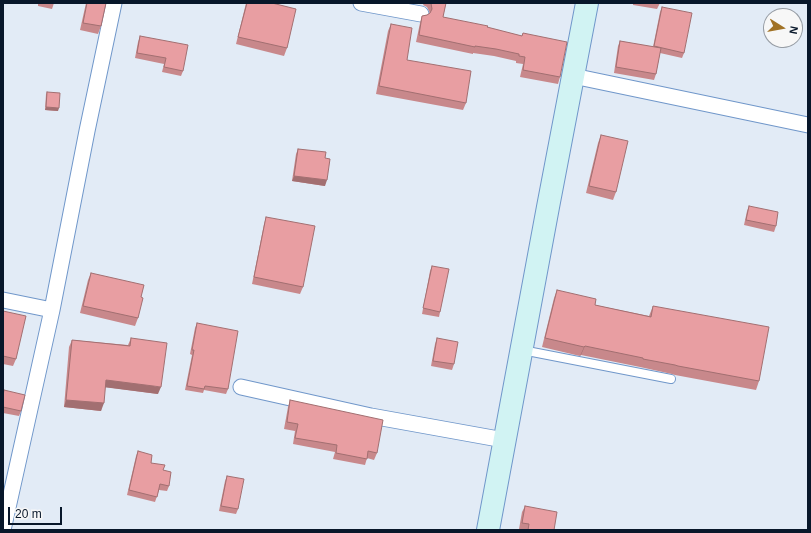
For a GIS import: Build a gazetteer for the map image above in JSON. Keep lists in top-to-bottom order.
{
  "scale_bar": "20 m",
  "north": "right"
}
